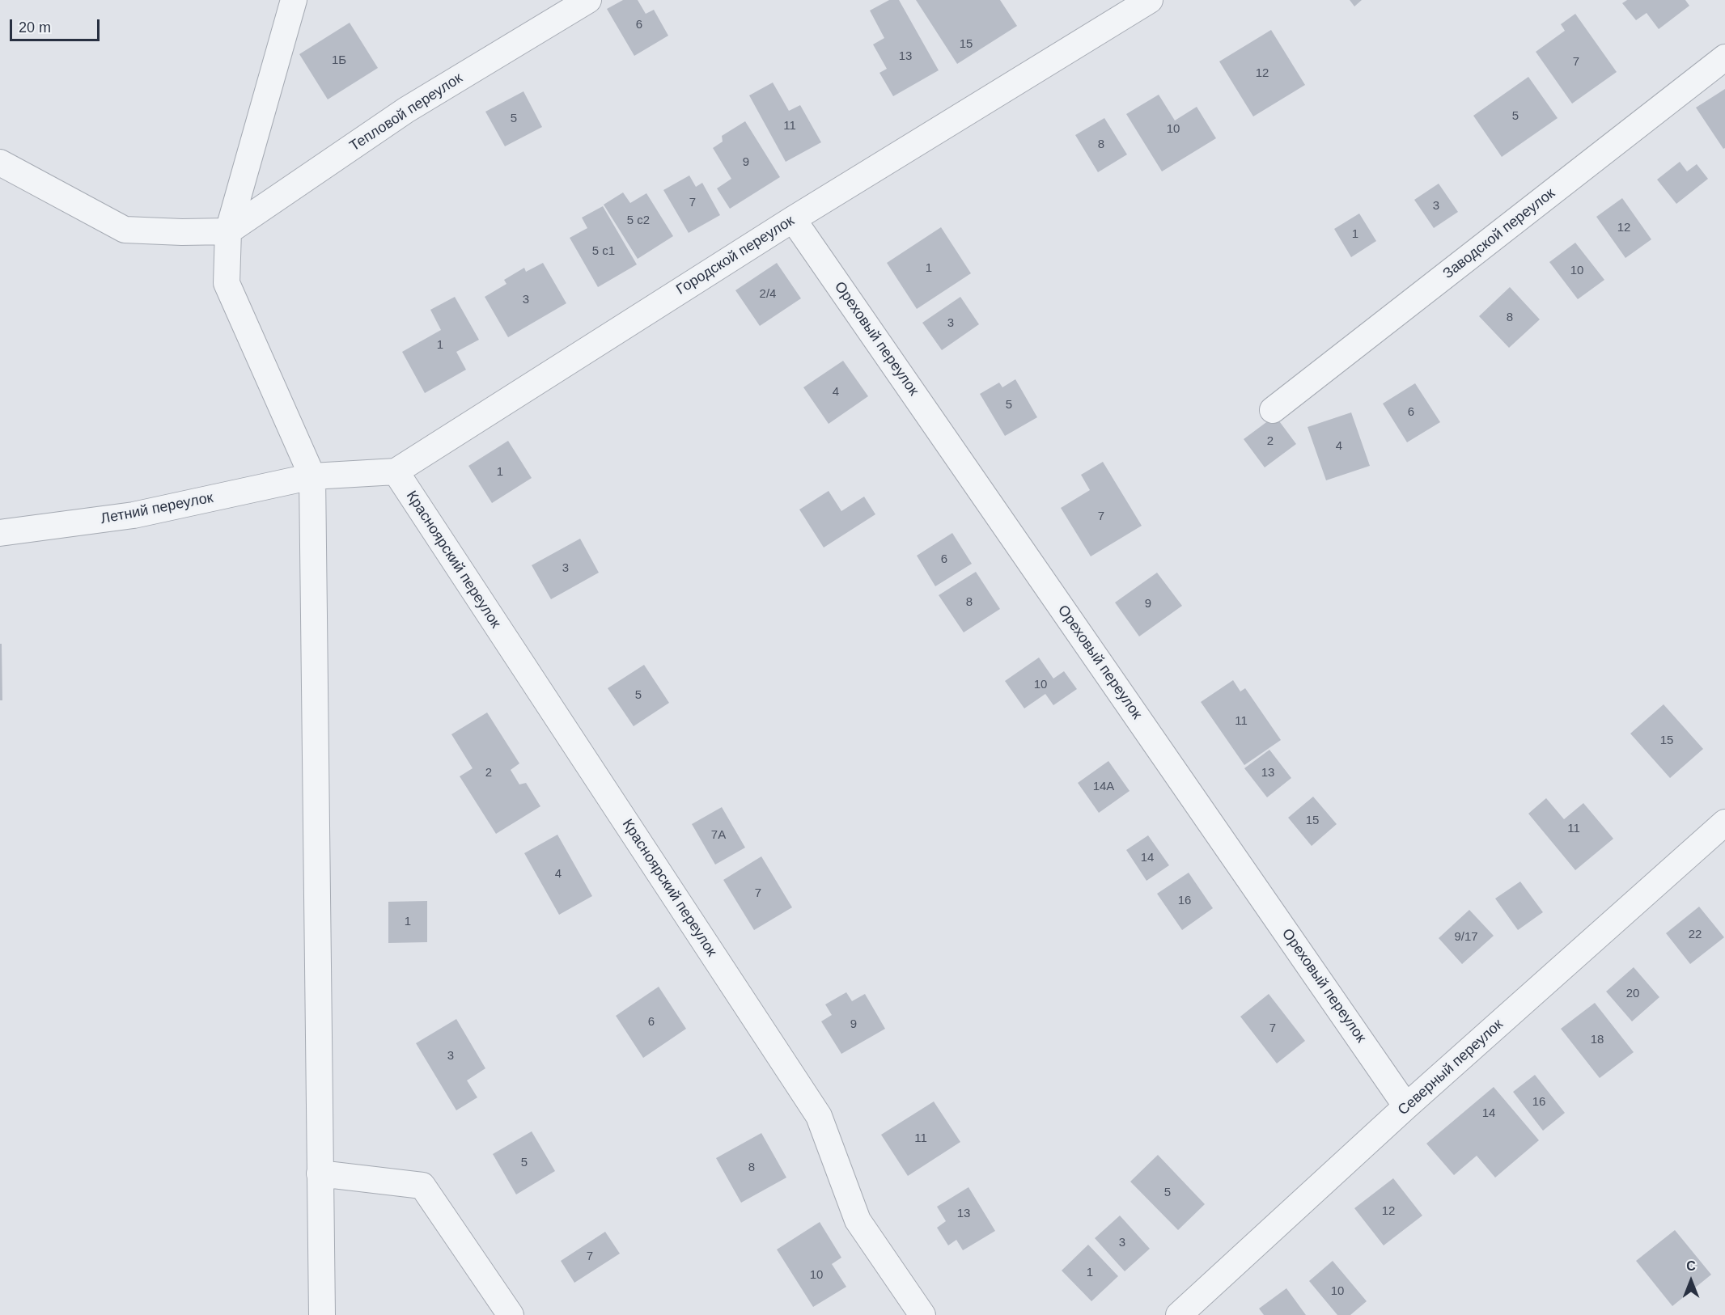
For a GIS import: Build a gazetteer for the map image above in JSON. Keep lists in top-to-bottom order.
{
  "streets": {
    "street": [
      "Тепловой переулок",
      "Заводской переулок",
      "Городской переулок",
      "Ореховый переулок",
      "Летний переулок",
      "Красноярский переулок",
      "Северный переулок"
    ]
  },
  "crossings": [
    ["Городской переулок", "Ореховый переулок"],
    ["Городской переулок", "Летний переулок"],
    ["Городской переулок", "Красноярский переулок"],
    ["Ореховый переулок", "Северный переулок"]
  ],
  "house_numbers": [
    "6",
    "15",
    "13",
    "1Б",
    "7",
    "12",
    "5",
    "5",
    "11",
    "10",
    "8",
    "9",
    "7",
    "3",
    "5 с2",
    "12",
    "1",
    "5 с1",
    "1",
    "10",
    "2/4",
    "3",
    "8",
    "3",
    "1",
    "4",
    "5",
    "6",
    "2",
    "4",
    "1",
    "7",
    "6",
    "3",
    "8",
    "9",
    "10",
    "5",
    "11",
    "15",
    "2",
    "13",
    "14А",
    "15",
    "11",
    "7А",
    "14",
    "4",
    "7",
    "16",
    "1",
    "22",
    "9/17",
    "20",
    "6",
    "9",
    "7",
    "18",
    "3",
    "16",
    "14",
    "11",
    "5",
    "8",
    "5",
    "12",
    "13",
    "3",
    "7",
    "1",
    "10",
    "10"
  ],
  "scale_bar": "20 m",
  "north": "top"
}
